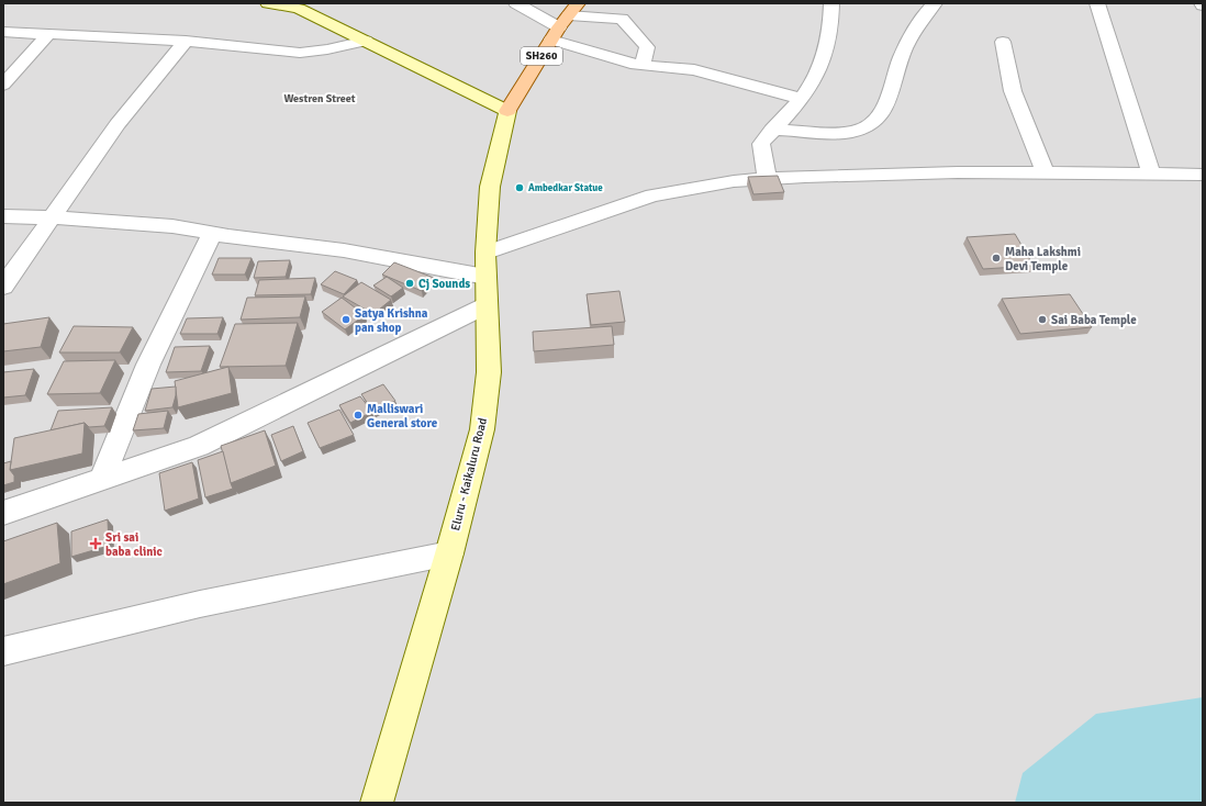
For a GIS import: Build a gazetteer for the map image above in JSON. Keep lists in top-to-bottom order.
{
  "streets": {
    "main road": ["SH260", "Eluru - Kaikaluru Road"]
  },
  "crossings": [
    ["SH260", "Eluru - Kaikaluru Road"]
  ],
  "districts": ["Westren Street"],
  "places": {
    "other": [
      "Ambedkar Statue",
      "Maha Lakshmi Devi Temple",
      "Cj Sounds",
      "Satya Krishna pan shop",
      "Sai Baba Temple",
      "Malliswari General store"
    ],
    "health": ["Sri sai baba clinic"]
  }
}
